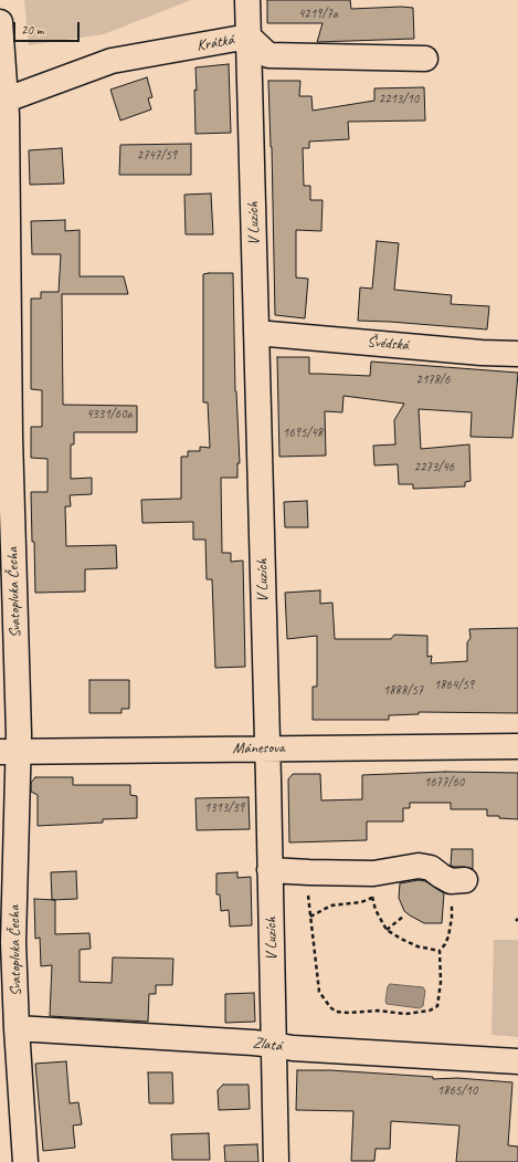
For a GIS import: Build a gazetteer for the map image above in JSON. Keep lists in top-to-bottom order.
{
  "streets": {
    "street": [
      "Krátká",
      "V Luzích",
      "Švédská",
      "Svatopluka Čecha",
      "Mánesova",
      "Zlatá"
    ]
  },
  "crossings": [
    ["Krátká", "V Luzích"],
    ["Krátká", "Svatopluka Čecha"],
    ["V Luzích", "Švédská"],
    ["V Luzích", "Mánesova"],
    ["V Luzích", "Zlatá"],
    ["Svatopluka Čecha", "Mánesova"],
    ["Svatopluka Čecha", "Zlatá"]
  ],
  "house_numbers": [
    "4219/7a",
    "2213/10",
    "2747/59",
    "2178/6",
    "4331/60a",
    "1695/48",
    "2273/46",
    "1864/59",
    "1888/57",
    "1677/60",
    "1313/39",
    "1865/10"
  ],
  "scale_bar": "20 m"
}
